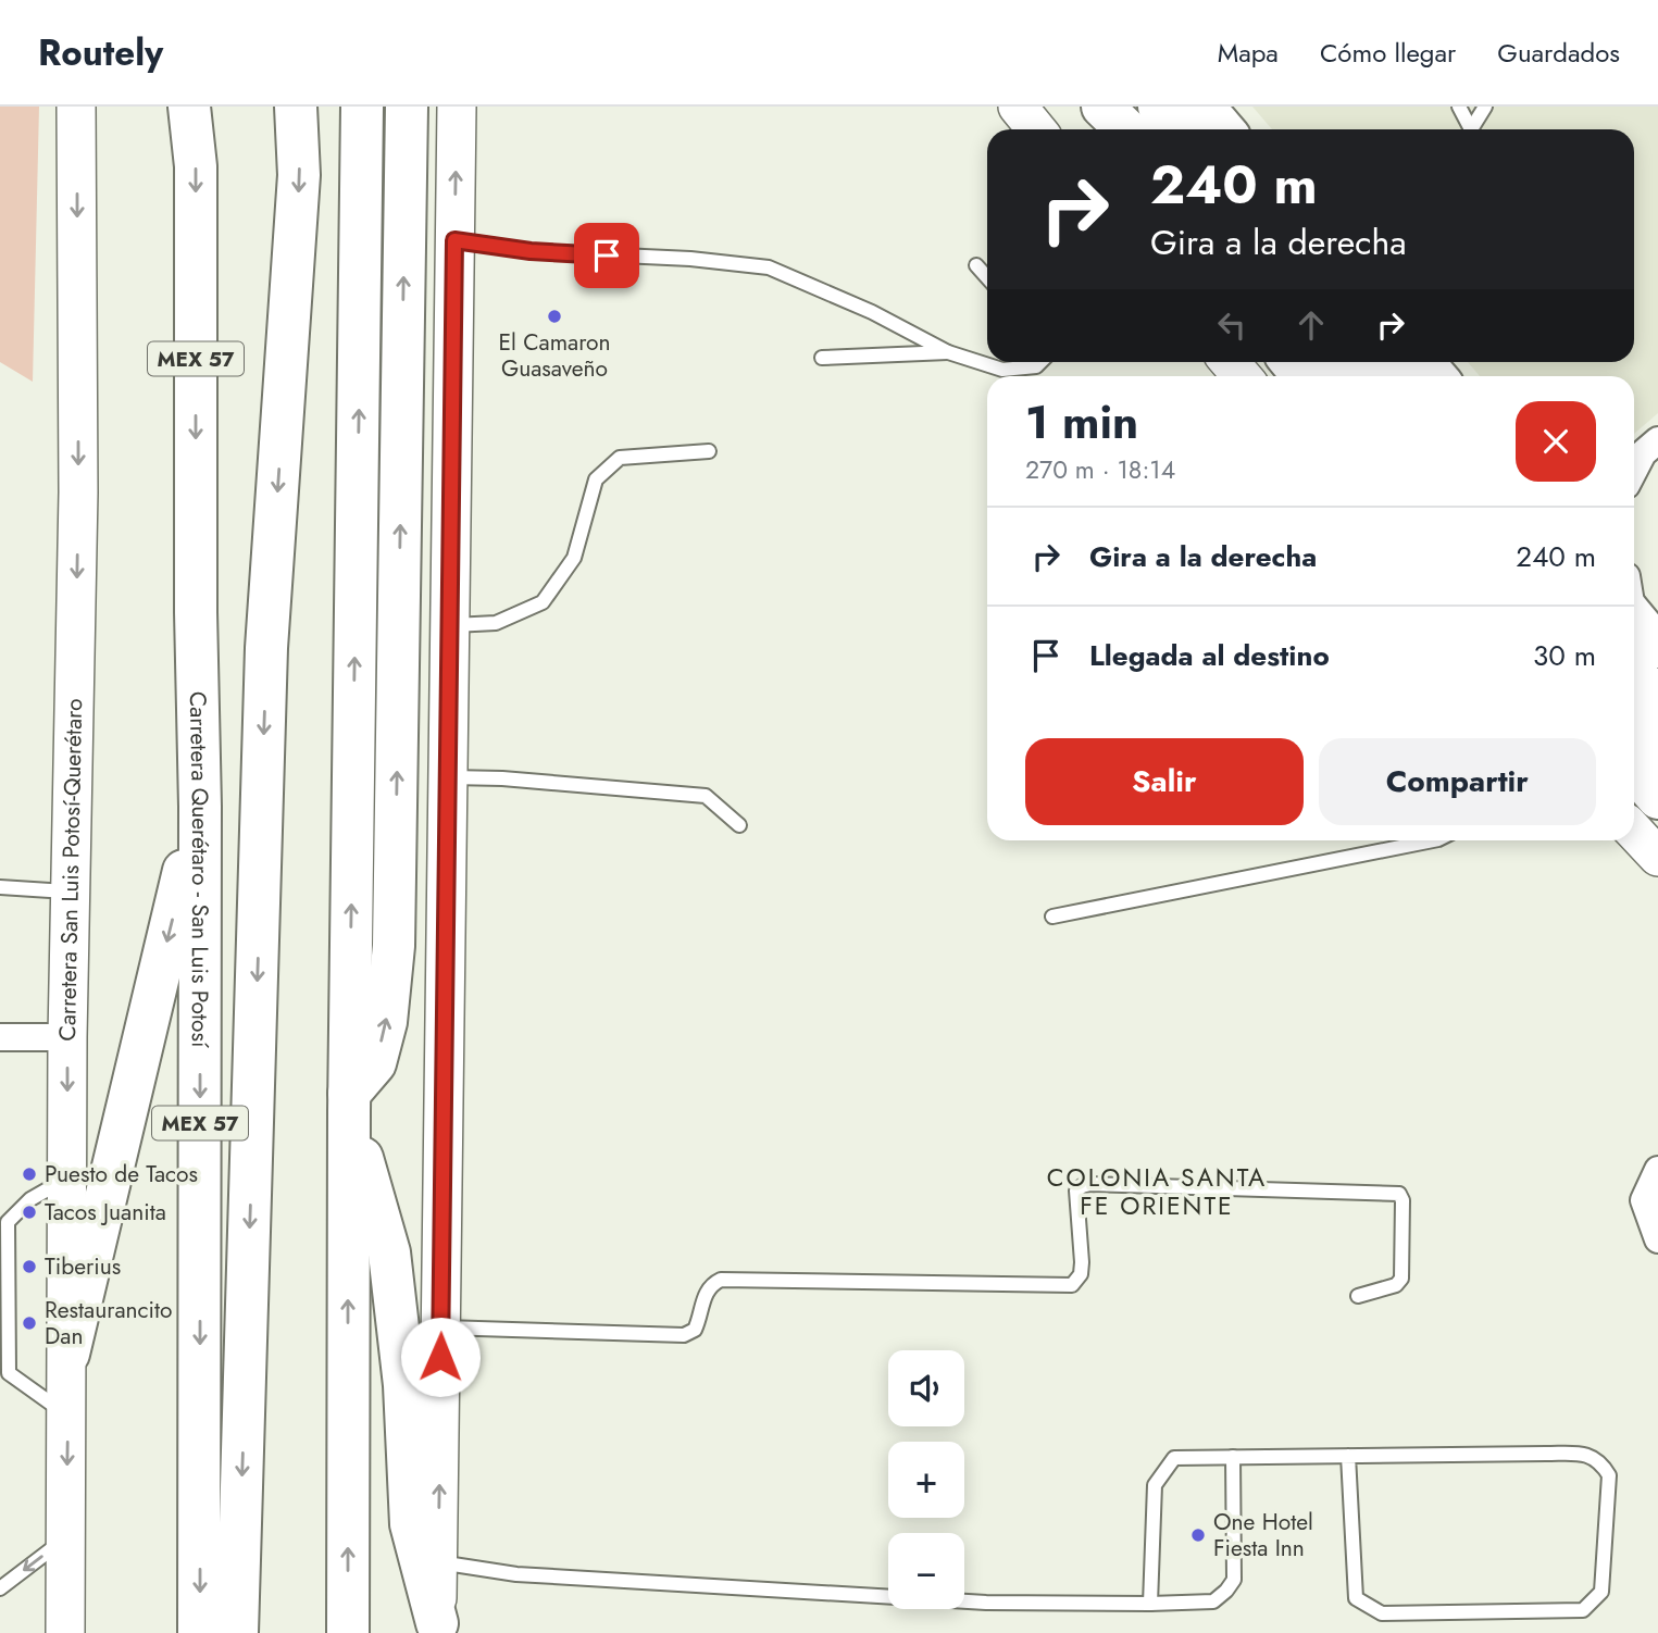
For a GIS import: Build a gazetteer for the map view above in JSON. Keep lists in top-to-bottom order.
{
  "streets": {
    "main road": ["MEX 57", "Carretera San Luis Potosí-Querétaro", "Carretera Querétaro - San Luis Potosí"]
  },
  "districts": ["COLONIA SANTA FE ORIENTE"],
  "places": [
    "El Camaron Guasaveño",
    "Puesto de Tacos",
    "Tacos Juanita",
    "Tiberius",
    "Restaurancito Dan",
    "One Hotel Fiesta Inn"
  ],
  "page": {
    "header": "Routely",
    "nav": ["Mapa", "Cómo llegar", "Guardados"],
    "turn": ["240 m", "Gira a la derecha"],
    "heading": ["1 min", "270 m · 18:14"],
    "list": [
      {
        "name": "Gira a la derecha",
        "value": "240 m"
      },
      {
        "name": "Llegada al destino",
        "value": "30 m"
      }
    ],
    "buttons": ["Salir", "Compartir"],
    "map_buttons": ["+", "−"]
  }
}
